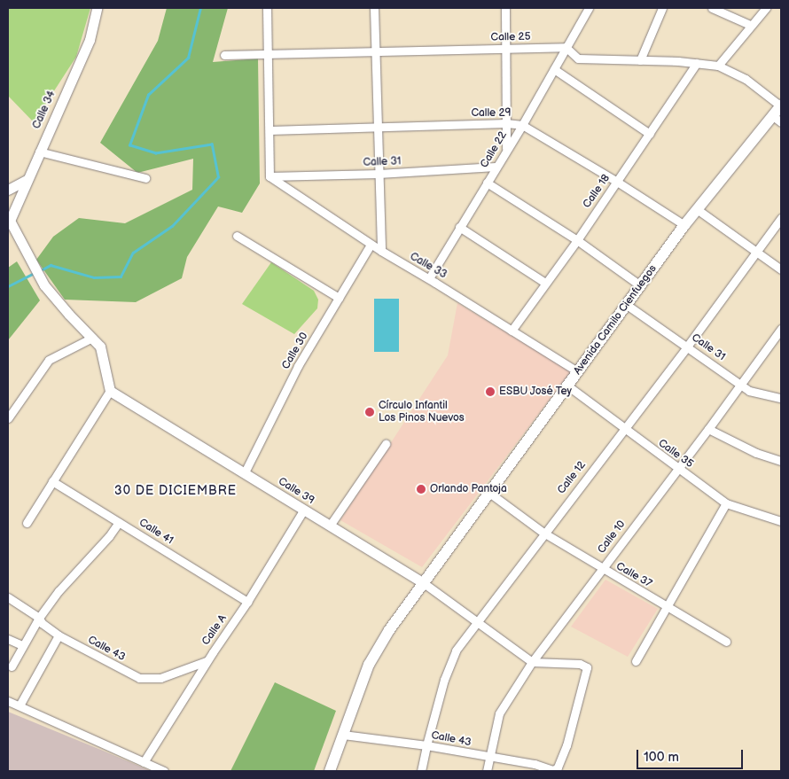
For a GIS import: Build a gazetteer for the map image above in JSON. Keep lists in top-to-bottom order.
{
  "streets": {
    "main road": ["Avenida Camilo Cienfuegos"],
    "street": [
      "Calle 25",
      "Calle 34",
      "Calle 29",
      "Calle 22",
      "Calle 31",
      "Calle 18",
      "Calle 33",
      "Calle 30",
      "Calle 35",
      "Calle 12",
      "Calle 39",
      "Calle 41",
      "Calle 10",
      "Calle 37",
      "Calle A",
      "Calle 43"
    ]
  },
  "crossings": [
    ["Calle 25", "Calle 22"],
    ["Calle 29", "Calle 22"],
    ["Calle 29", "Calle 18"],
    ["Calle 29", "Avenida Camilo Cienfuegos"],
    ["Calle 22", "Calle 31"],
    ["Calle 22", "Calle 33"],
    ["Calle 31", "Calle 33"],
    ["Calle 31", "Avenida Camilo Cienfuegos"],
    ["Calle 31", "Calle 12"],
    ["Calle 31", "Calle 10"],
    ["Calle 18", "Calle 33"],
    ["Calle 33", "Avenida Camilo Cienfuegos"],
    ["Calle 33", "Calle 30"],
    ["Avenida Camilo Cienfuegos", "Calle 35"],
    ["Avenida Camilo Cienfuegos", "Calle 39"],
    ["Avenida Camilo Cienfuegos", "Calle 37"],
    ["Avenida Camilo Cienfuegos", "Calle 43"],
    ["Calle 30", "Calle 39"],
    ["Calle 35", "Calle 12"],
    ["Calle 35", "Calle 10"],
    ["Calle 12", "Calle 39"],
    ["Calle 12", "Calle 37"],
    ["Calle 12", "Calle 43"],
    ["Calle 39", "Calle 10"],
    ["Calle 39", "Calle A"],
    ["Calle 41", "Calle A"],
    ["Calle 10", "Calle 37"],
    ["Calle 10", "Calle 43"],
    ["Calle A", "Calle 43"]
  ],
  "districts": ["30 DE DICIEMBRE"],
  "places": ["ESBU José Tey", "Círculo Infantil Los Pinos Nuevos", "Orlando Pantoja"],
  "scale_bar": "100 m"
}
